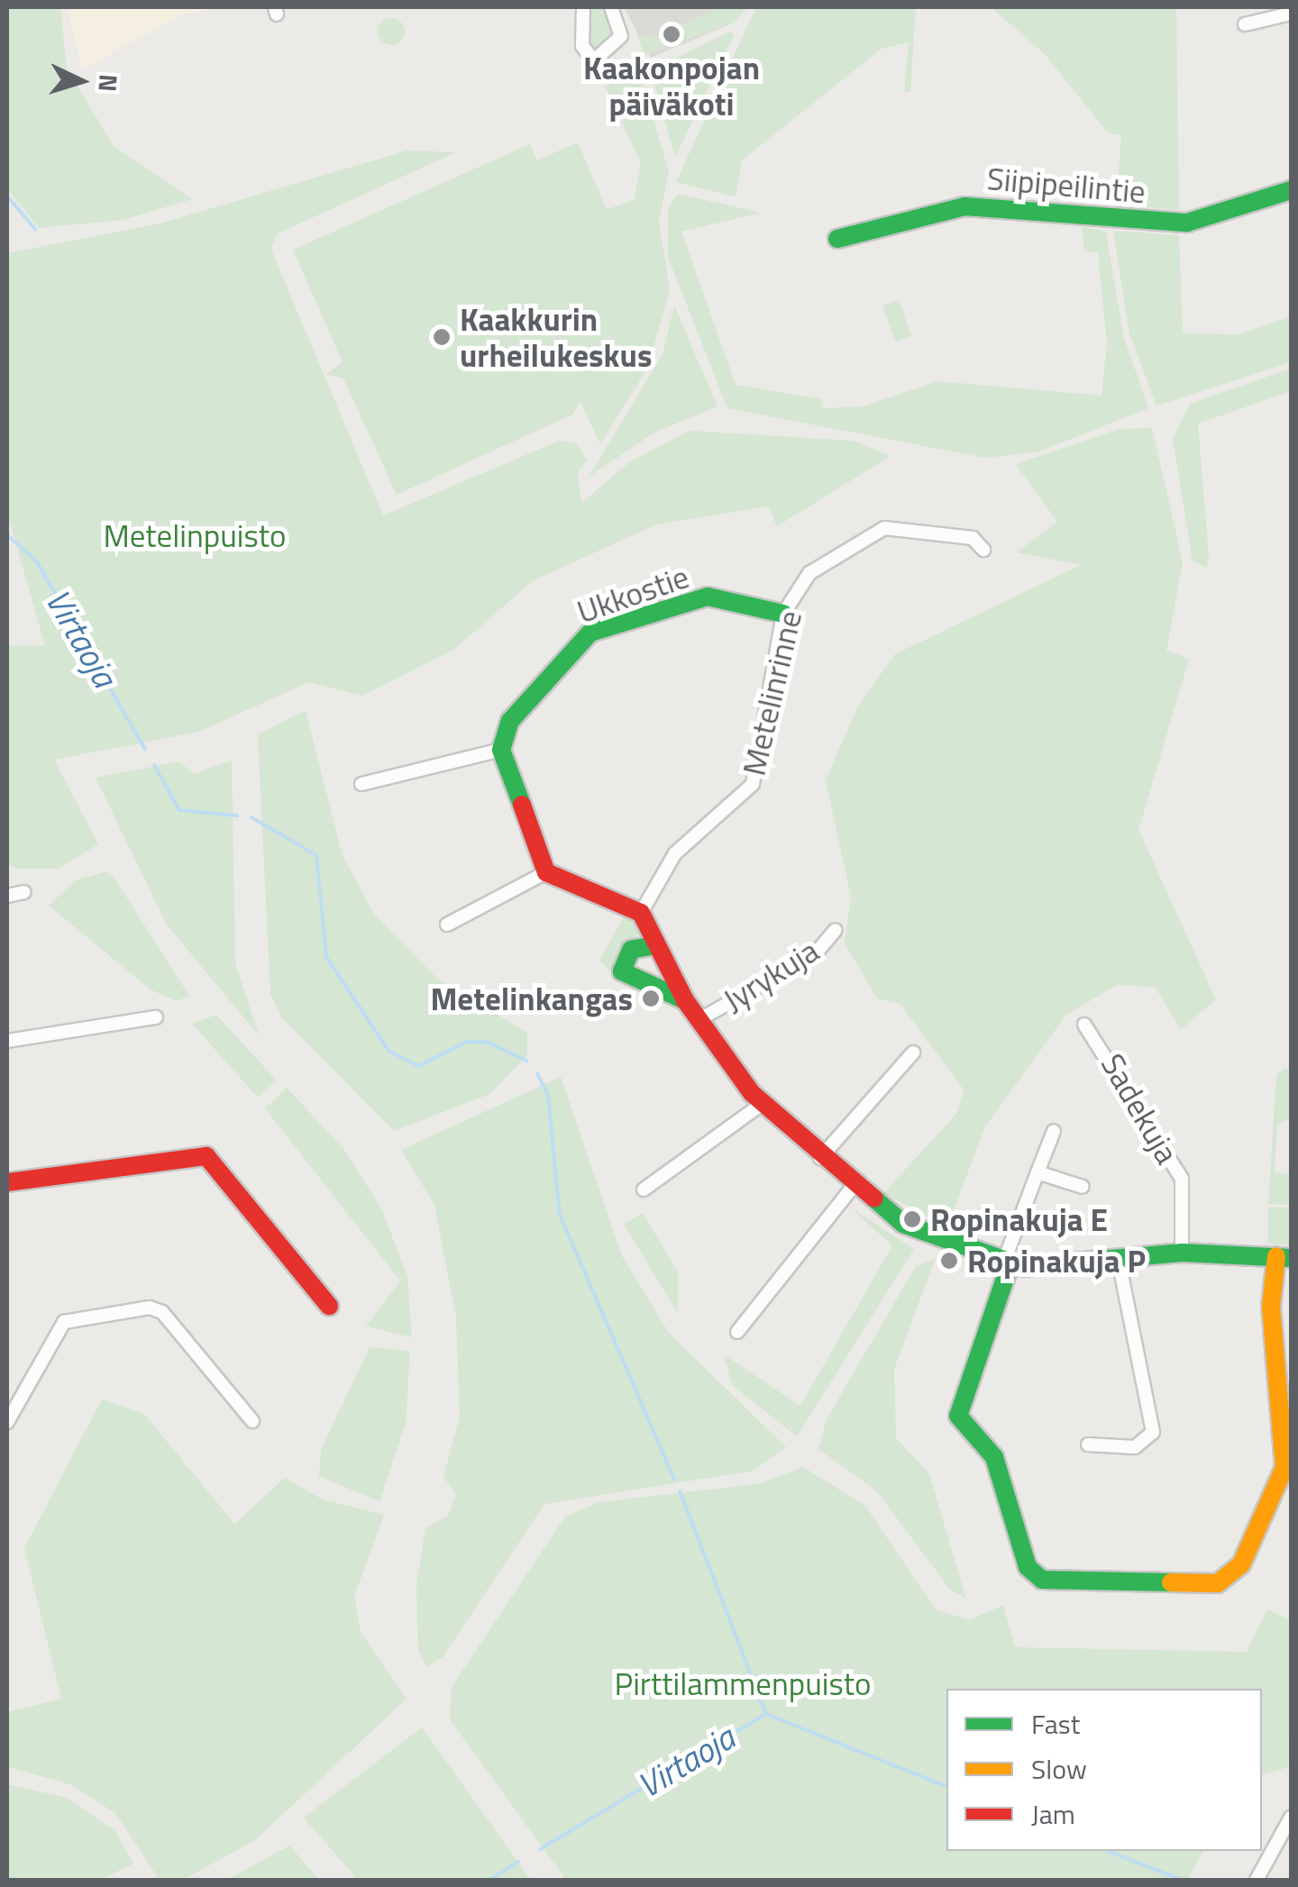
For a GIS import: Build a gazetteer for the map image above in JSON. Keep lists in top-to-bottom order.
{
  "streets": {
    "street": [
      "Siipipeilintie",
      "Ukkostie",
      "Metelinrinne",
      "Jyrykuja",
      "Sadekuja"
    ]
  },
  "crossings": [
    ["Ukkostie", "Metelinrinne"]
  ],
  "water": ["Virtaoja"],
  "parks": ["Metelinpuisto", "Pirttilammenpuisto"],
  "places": [
    "Kaakonpojan päiväkoti",
    "Kaakkurin urheilukeskus",
    "Metelinkangas",
    "Ropinakuja E",
    "Ropinakuja P"
  ],
  "legend": ["Fast", "Slow", "Jam"],
  "north": "right"
}
